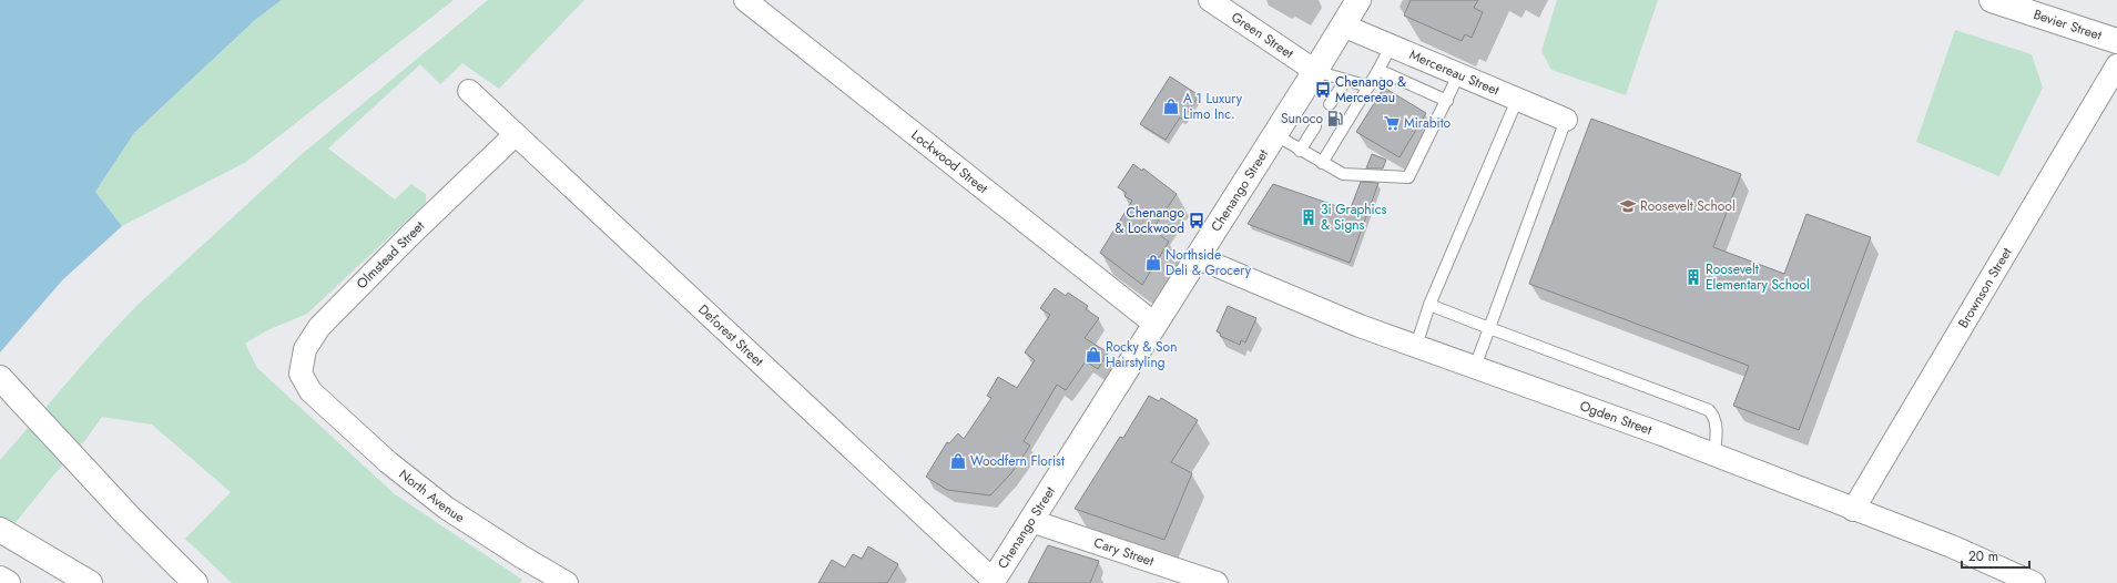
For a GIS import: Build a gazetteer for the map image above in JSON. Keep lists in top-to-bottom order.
{
  "streets": {
    "main road": ["Bevier Street", "Chenango Street"],
    "street": [
      "Green Street",
      "Mercereau Street",
      "Lockwood Street",
      "Olmstead Street",
      "Brownson Street",
      "Deforest Street",
      "Ogden Street",
      "North Avenue",
      "Cary Street"
    ]
  },
  "crossings": [
    ["Green Street", "Chenango Street"],
    ["Mercereau Street", "Chenango Street"],
    ["Lockwood Street", "Chenango Street"],
    ["Chenango Street", "Deforest Street"],
    ["Chenango Street", "Ogden Street"],
    ["Chenango Street", "Cary Street"],
    ["Olmstead Street", "Deforest Street"],
    ["Olmstead Street", "North Avenue"],
    ["Brownson Street", "Ogden Street"]
  ],
  "places": {
    "bus stop": ["Chenango & Mercereau", "Chenango & Lockwood"],
    "shop": [
      "A 1 Luxury Limo Inc.",
      "Northside Deli & Grocery",
      "Rocky & Son Hairstyling",
      "Woodfern Florist"
    ],
    "fuel station": ["Sunoco"],
    "supermarket": ["Mirabito"],
    "school or university": ["Roosevelt School"],
    "building": ["3i Graphics & Signs", "Roosevelt Elementary School"]
  },
  "scale_bar": "20 m"
}
